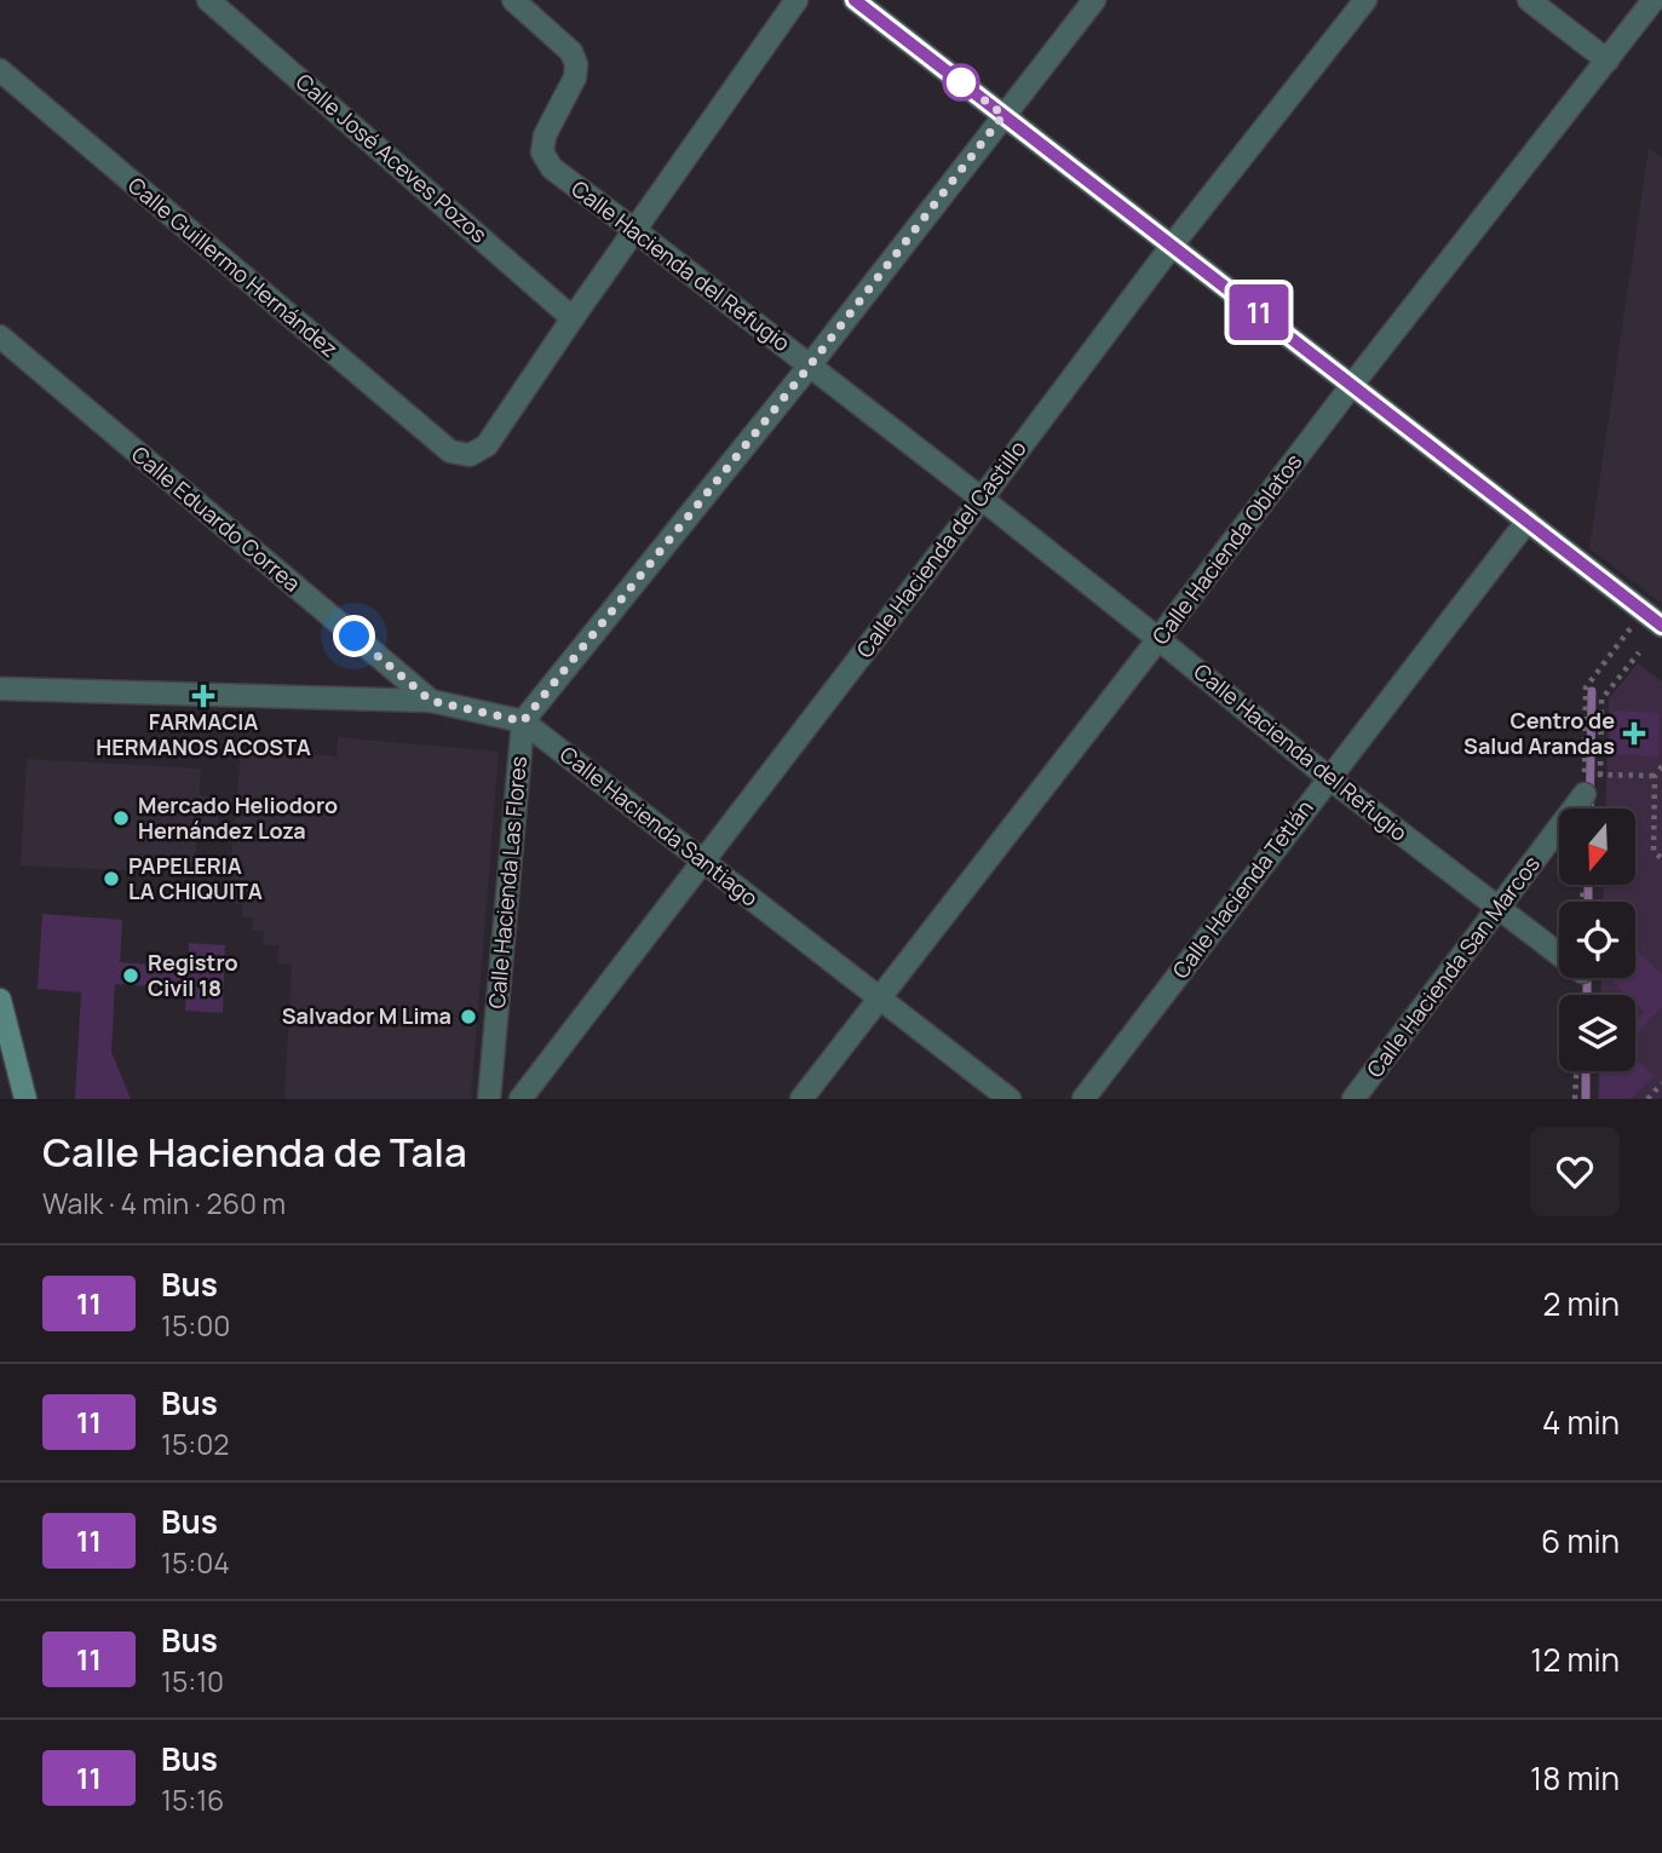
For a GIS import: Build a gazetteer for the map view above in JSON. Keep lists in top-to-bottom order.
{
  "streets": {
    "street": [
      "Calle José Aceves Pozos",
      "Calle Hacienda del Refugio",
      "Calle Guillermo Hernández",
      "Calle Eduardo Correa",
      "Calle Hacienda del Castillo",
      "Calle Hacienda Oblatos",
      "Calle Hacienda Santiago",
      "Calle Hacienda Las Flores",
      "Calle Hacienda Tetlán",
      "Calle Hacienda San Marcos"
    ]
  },
  "crossings": [
    ["Calle José Aceves Pozos", "Calle Guillermo Hernández"],
    ["Calle Hacienda del Refugio", "Calle Hacienda del Castillo"],
    ["Calle Hacienda del Refugio", "Calle Hacienda Oblatos"],
    ["Calle Hacienda del Refugio", "Calle Hacienda Tetlán"],
    ["Calle Hacienda del Refugio", "Calle Hacienda San Marcos"],
    ["Calle Eduardo Correa", "Calle Hacienda Santiago"],
    ["Calle Hacienda del Castillo", "Calle Hacienda Santiago"],
    ["Calle Hacienda Oblatos", "Calle Hacienda Santiago"],
    ["Calle Hacienda Santiago", "Calle Hacienda Las Flores"]
  ],
  "places": {
    "health": ["FARMACIA HERMANOS ACOSTA", "Centro de Salud Arandas"],
    "other": [
      "Mercado Heliodoro Hernández Loza",
      "PAPELERIA LA CHIQUITA",
      "Registro Civil 18",
      "Salvador M Lima"
    ]
  },
  "lines": ["bus line 11"],
  "north": "bottom",
  "page": {
    "on_map": "11",
    "heading": ["Calle Hacienda de Tala", "Walk · 4 min · 260 m"],
    "list": [
      {
        "mark": "11",
        "name": "Bus",
        "note": "15:00",
        "value": "2 min"
      },
      {
        "mark": "11",
        "name": "Bus",
        "note": "15:02",
        "value": "4 min"
      },
      {
        "mark": "11",
        "name": "Bus",
        "note": "15:04",
        "value": "6 min"
      },
      {
        "mark": "11",
        "name": "Bus",
        "note": "15:10",
        "value": "12 min"
      },
      {
        "mark": "11",
        "name": "Bus",
        "note": "15:16",
        "value": "18 min"
      }
    ]
  }
}
